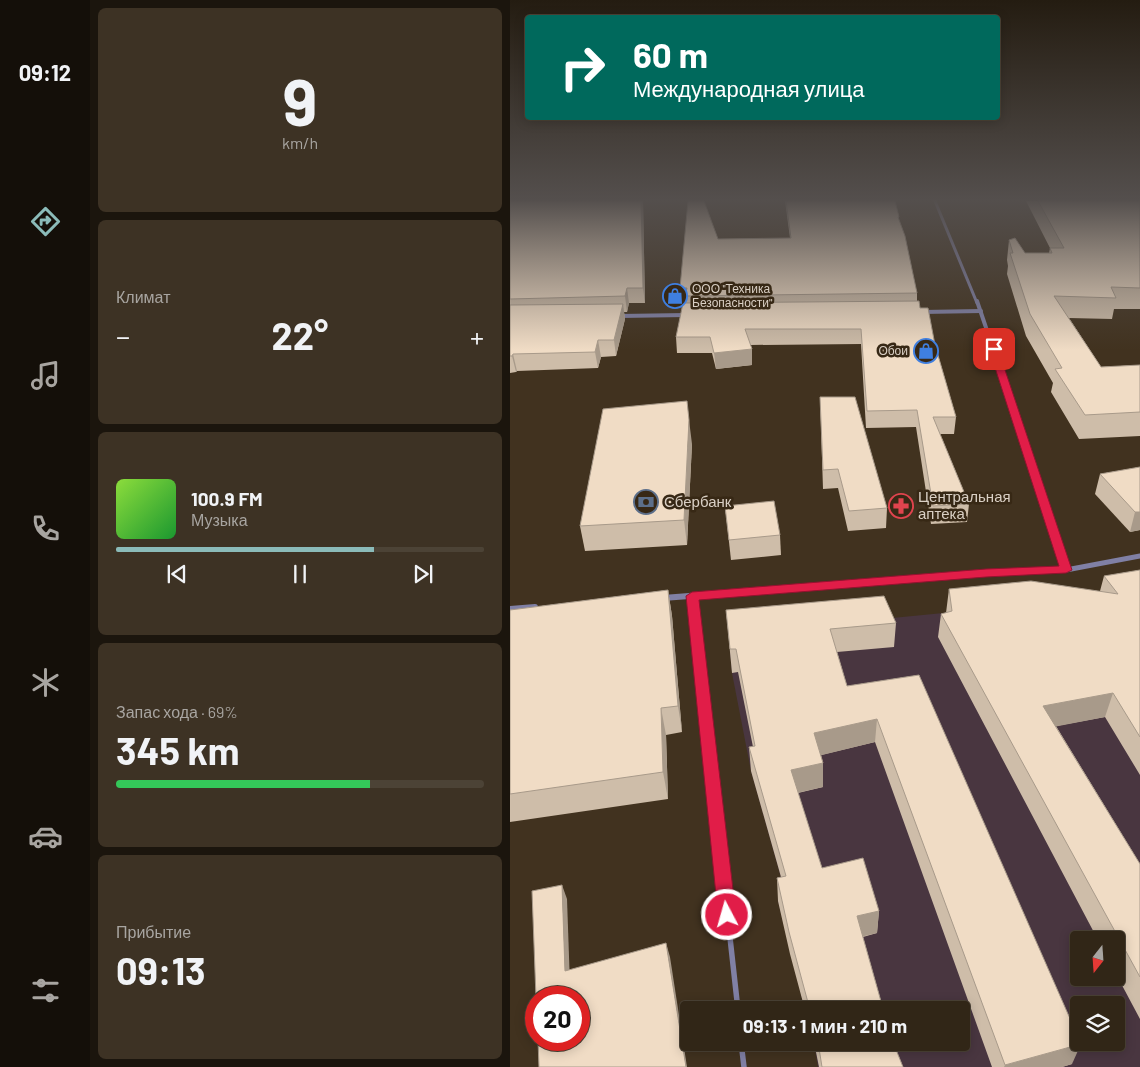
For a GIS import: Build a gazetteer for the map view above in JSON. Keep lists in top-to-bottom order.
{
  "places": {
    "shop": ["ООО \"Техника Безопасности\"", "Обои"],
    "bank": ["Сбербанк"],
    "pharmacy": ["Центральная аптека"]
  },
  "north": "bottom",
  "page": {
    "tabs": "09:12",
    "tile": [
      ["9", "km/h"],
      "Климат",
      ["Запас хода · 69%", "345 km"],
      ["Прибытие", "09:13"]
    ],
    "turn": ["60 m", "Международная улица"],
    "heat": ["−", "22°", "+"],
    "song": ["100.9 FM", "Музыка"],
    "limit": "20",
    "trip": "09:13 · 1 мин · 210 m"
  }
}
